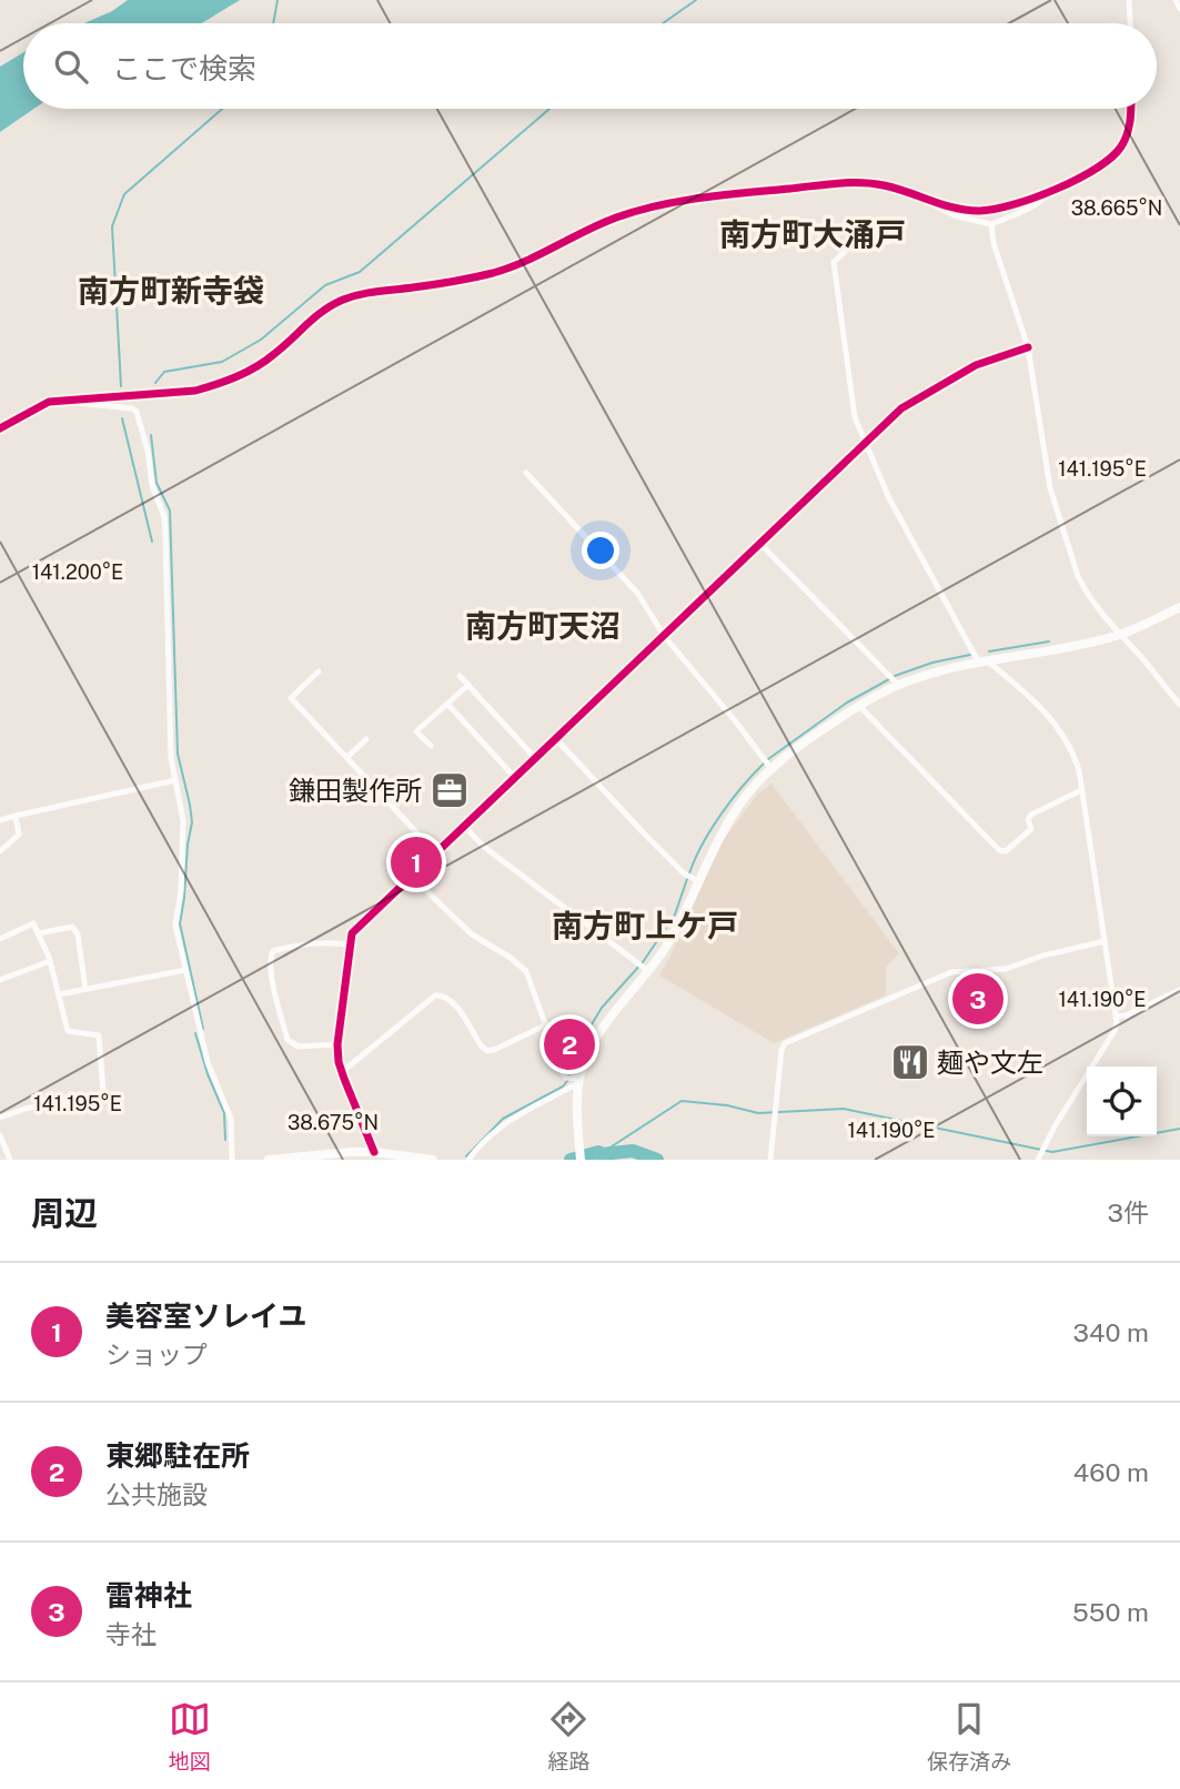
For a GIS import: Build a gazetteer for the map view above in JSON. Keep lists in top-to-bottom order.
{
  "districts": [
    "南方町大涌戸",
    "南方町新寺袋",
    "南方町天沼",
    "南方町上ケ戸"
  ],
  "places": {
    "office": ["鎌田製作所"],
    "restaurant": ["麺や文左"]
  },
  "page": {
    "search": "ここで検索",
    "pins": ["1", "3", "2"],
    "heading": ["周辺", "3件"],
    "list": [
      {
        "mark": "1",
        "name": "美容室ソレイユ",
        "note": "ショップ",
        "value": "340 m"
      },
      {
        "mark": "2",
        "name": "東郷駐在所",
        "note": "公共施設",
        "value": "460 m"
      },
      {
        "mark": "3",
        "name": "雷神社",
        "note": "寺社",
        "value": "550 m"
      }
    ],
    "nav": ["地図", "経路", "保存済み"]
  },
  "coordinates": [
    "38.665°N",
    "141.195°E",
    "141.200°E",
    "141.190°E",
    "38.675°N"
  ]
}
